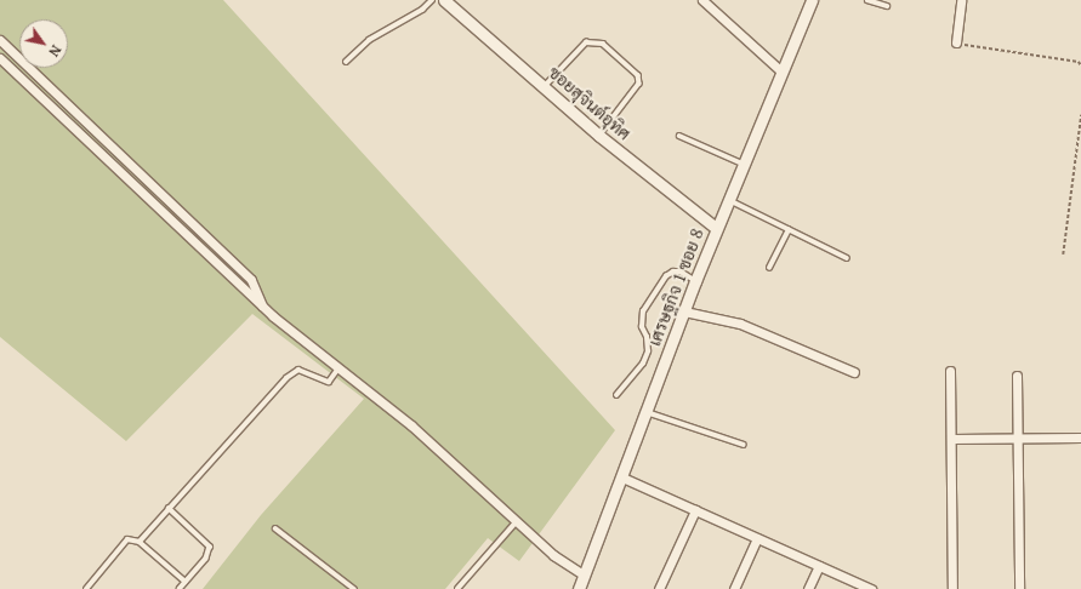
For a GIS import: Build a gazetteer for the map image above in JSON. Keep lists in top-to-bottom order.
{
  "streets": {
    "street": ["ซอยสุจินต์อุทิศ", "เศรษฐกิจ 1 ซอย 8"]
  },
  "crossings": [
    ["ซอยสุจินต์อุทิศ", "เศรษฐกิจ 1 ซอย 8"]
  ],
  "north": "bottom right"
}
